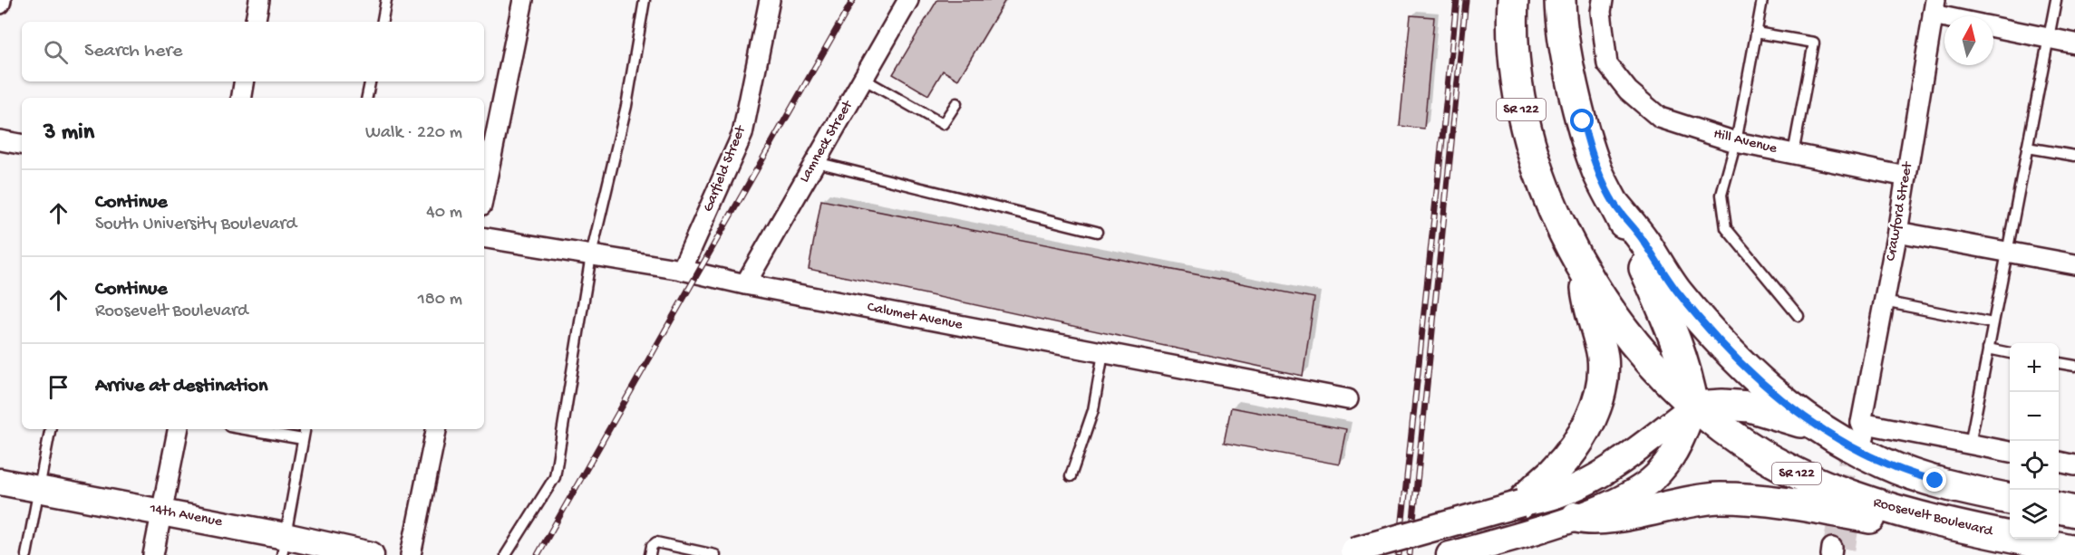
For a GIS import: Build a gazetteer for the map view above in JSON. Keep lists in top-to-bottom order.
{
  "streets": {
    "main road": ["SR 122", "14th Avenue", "Roosevelt Boulevard"],
    "street": [
      "Lamneck Street",
      "Hill Avenue",
      "Garfield Street",
      "Crawford Street",
      "Calumet Avenue"
    ]
  },
  "crossings": [
    ["SR 122", "Roosevelt Boulevard"],
    ["Lamneck Street", "Calumet Avenue"],
    ["Hill Avenue", "Crawford Street"],
    ["Garfield Street", "Calumet Avenue"]
  ],
  "north": "top",
  "page": {
    "search": "Search here",
    "heading": ["3 min", "Walk · 220 m"],
    "list": [
      ["Continue", "South University Boulevard", "40 m"],
      ["Continue", "Roosevelt Boulevard", "180 m"],
      "Arrive at destination"
    ],
    "map_buttons": ["+", "−"]
  }
}
